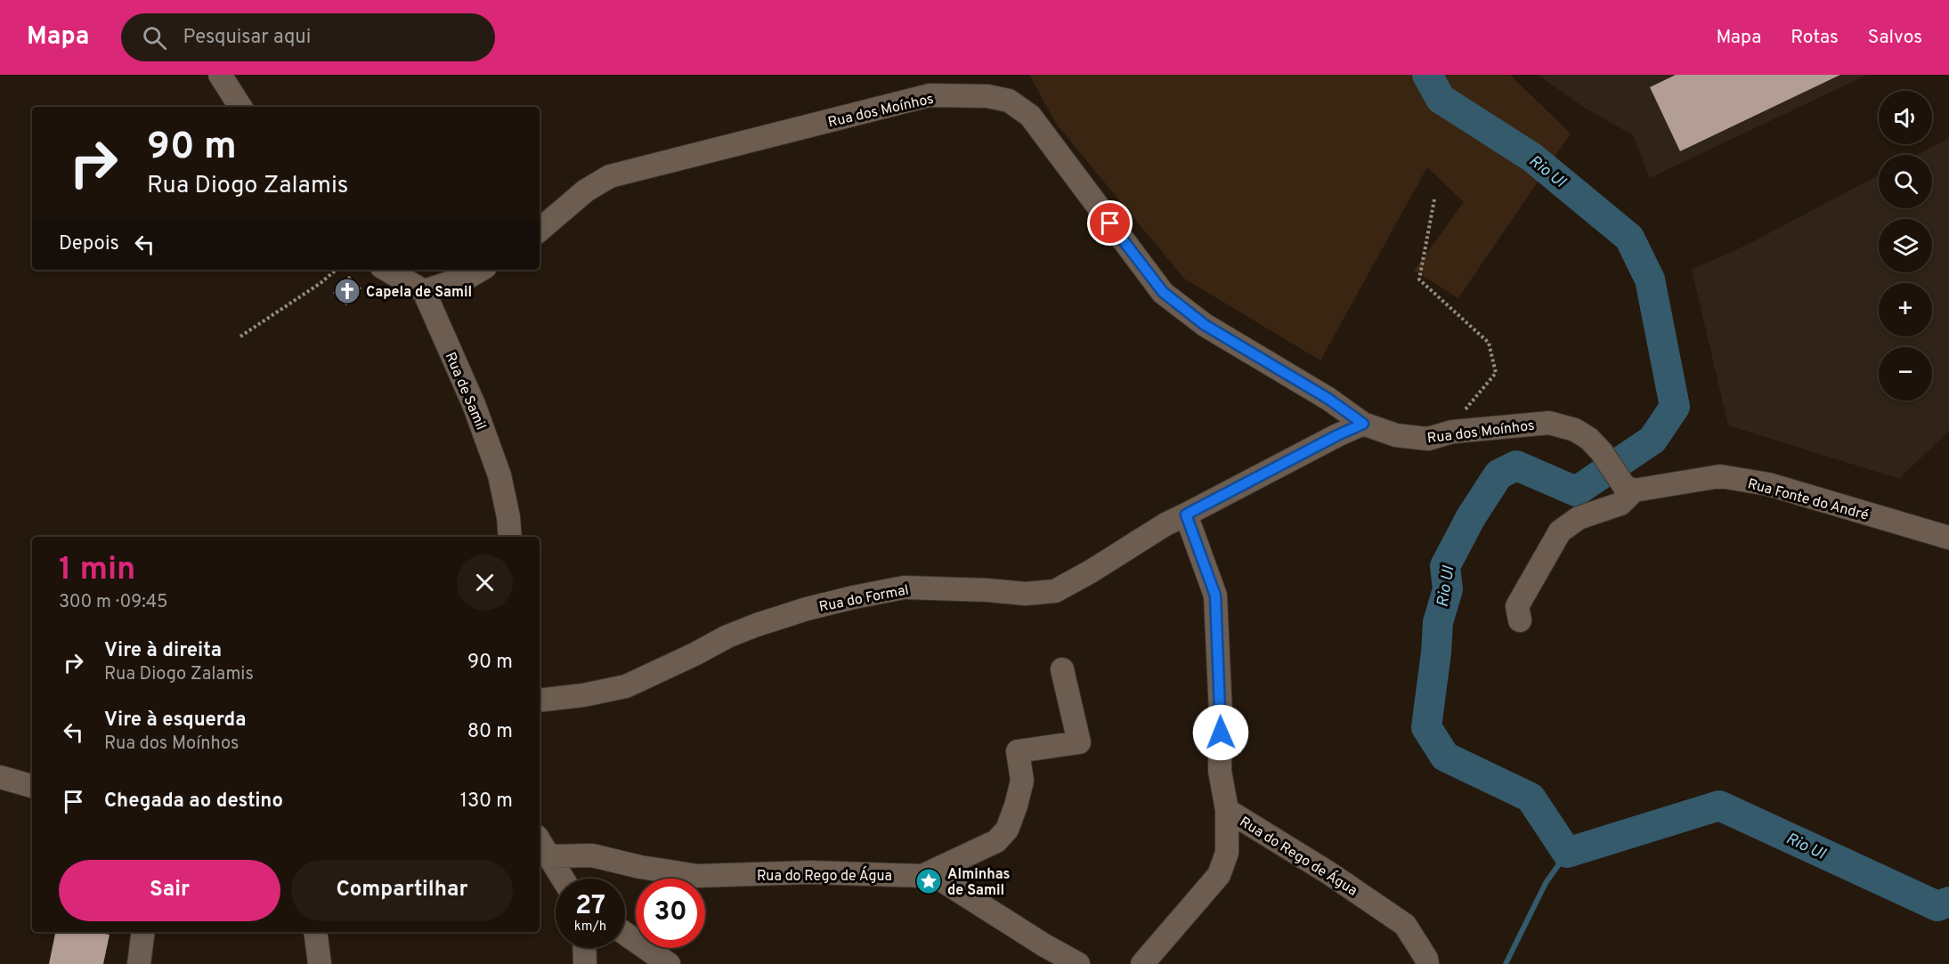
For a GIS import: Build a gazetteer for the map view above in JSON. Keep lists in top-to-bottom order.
{
  "streets": {
    "street": [
      "Rua dos Moínhos",
      "Rua de Samil",
      "Rua Fonte do André",
      "Rua do Formal",
      "Rua do Rego de Água"
    ]
  },
  "crossings": [
    ["Rua dos Moínhos", "Rua Fonte do André"],
    ["Rua dos Moínhos", "Rua do Formal"]
  ],
  "water": ["Rio Ul"],
  "places": {
    "church": ["Capela de Samil"],
    "place": ["Alminhas de Samil"]
  },
  "page": {
    "header": "Mapa",
    "search": "Pesquisar aqui",
    "nav": ["Mapa", "Rotas", "Salvos"],
    "map_buttons": ["+", "−"],
    "turn": ["90 m", "Rua Diogo Zalamis"],
    "then": "Depois",
    "heading": ["1 min", "300 m · 09:45"],
    "list": [
      {
        "name": "Vire à direita",
        "note": "Rua Diogo Zalamis",
        "value": "90 m"
      },
      {
        "name": "Vire à esquerda",
        "note": "Rua dos Moínhos",
        "value": "80 m"
      },
      {
        "name": "Chegada ao destino",
        "value": "130 m"
      }
    ],
    "buttons": ["Sair", "Compartilhar"],
    "speed": "27 km/h",
    "limit": "30"
  }
}
